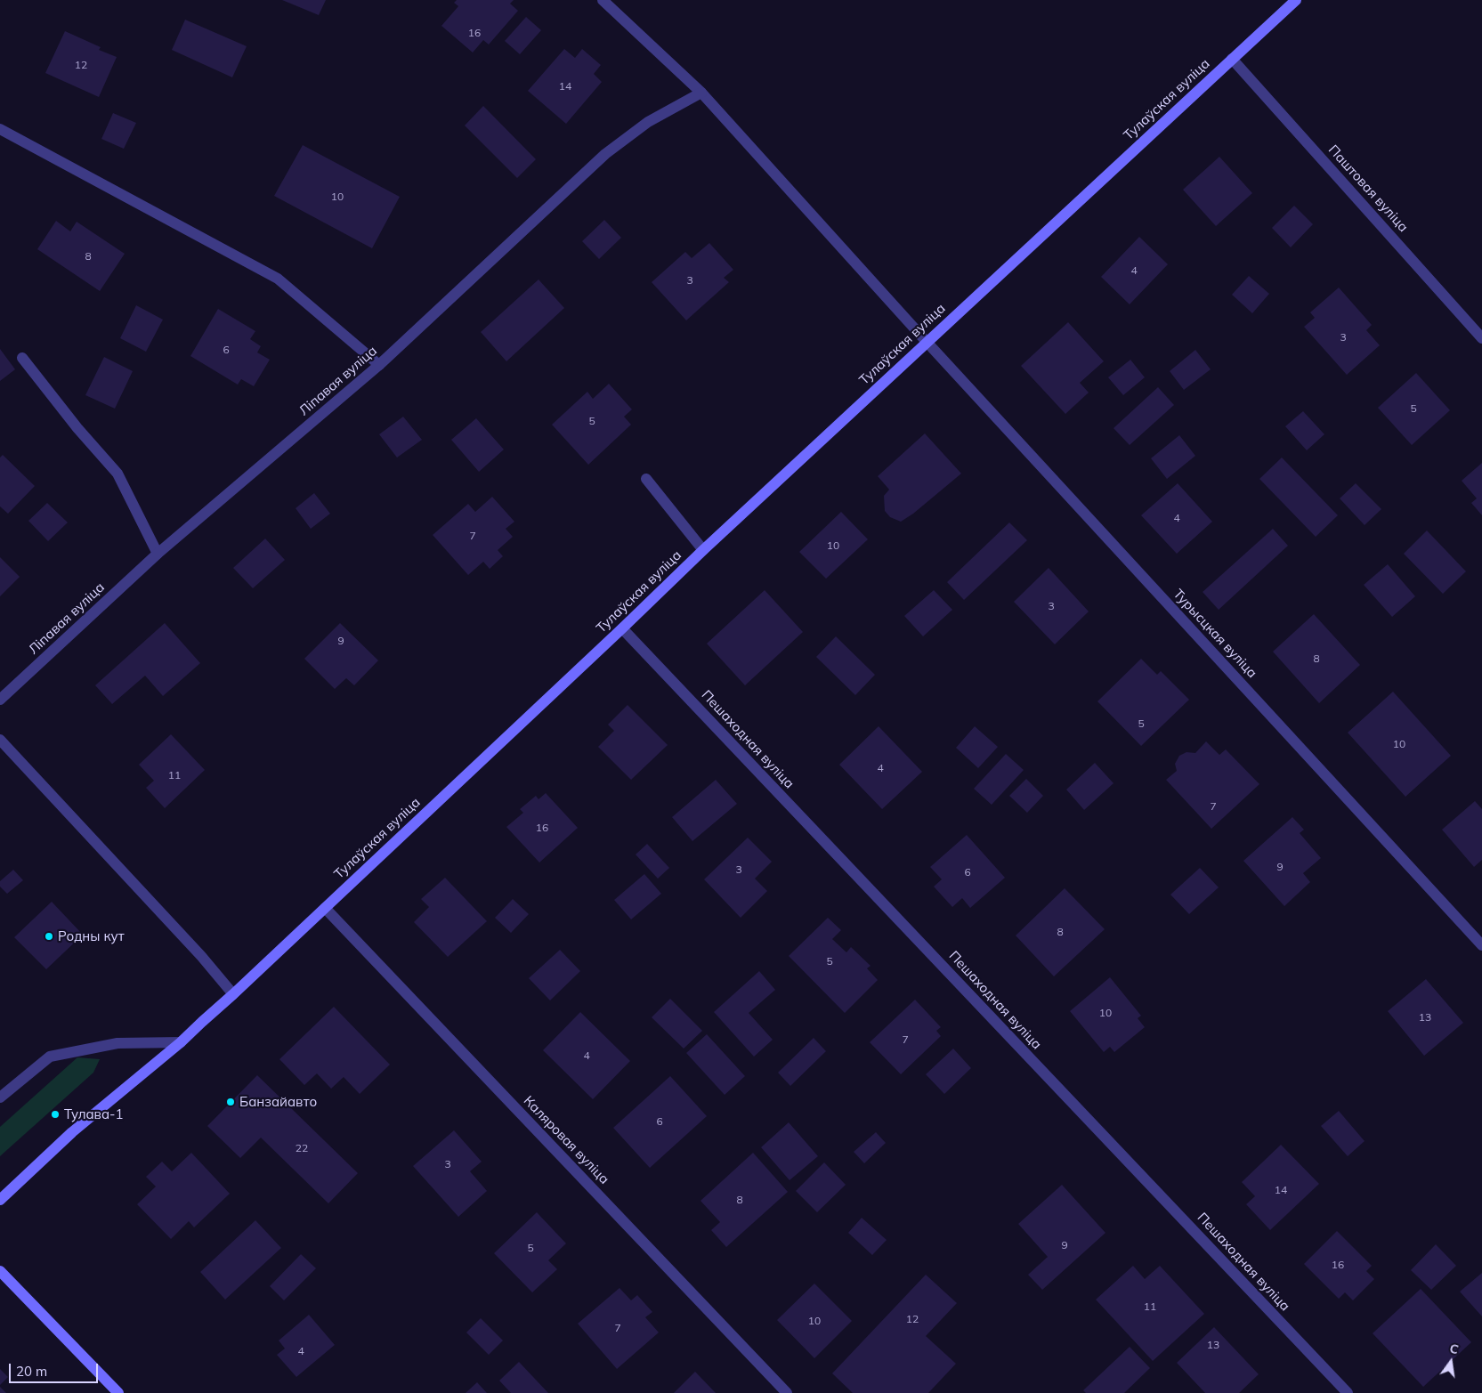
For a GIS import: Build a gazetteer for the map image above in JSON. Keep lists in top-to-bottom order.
{
  "streets": {
    "main road": ["Тулаўская вуліца"],
    "street": [
      "Паштовая вуліца",
      "Ліпавая вуліца",
      "Турысцкая вуліца",
      "Пешаходная вуліца",
      "Каляровая вуліца"
    ]
  },
  "crossings": [
    ["Тулаўская вуліца", "Паштовая вуліца"],
    ["Тулаўская вуліца", "Турысцкая вуліца"],
    ["Тулаўская вуліца", "Пешаходная вуліца"],
    ["Тулаўская вуліца", "Каляровая вуліца"],
    ["Ліпавая вуліца", "Турысцкая вуліца"]
  ],
  "places": ["Родны кут", "Банзайавто", "Тулава-1"],
  "house_numbers": [
    "16",
    "12",
    "14",
    "10",
    "8",
    "4",
    "3",
    "3",
    "6",
    "5",
    "5",
    "4",
    "7",
    "10",
    "3",
    "9",
    "8",
    "5",
    "10",
    "4",
    "11",
    "7",
    "16",
    "9",
    "3",
    "6",
    "8",
    "5",
    "10",
    "13",
    "7",
    "4",
    "6",
    "22",
    "3",
    "14",
    "8",
    "9",
    "5",
    "16",
    "11",
    "12",
    "10",
    "7",
    "13",
    "4"
  ],
  "scale_bar": "20 m",
  "north": "top"
}
